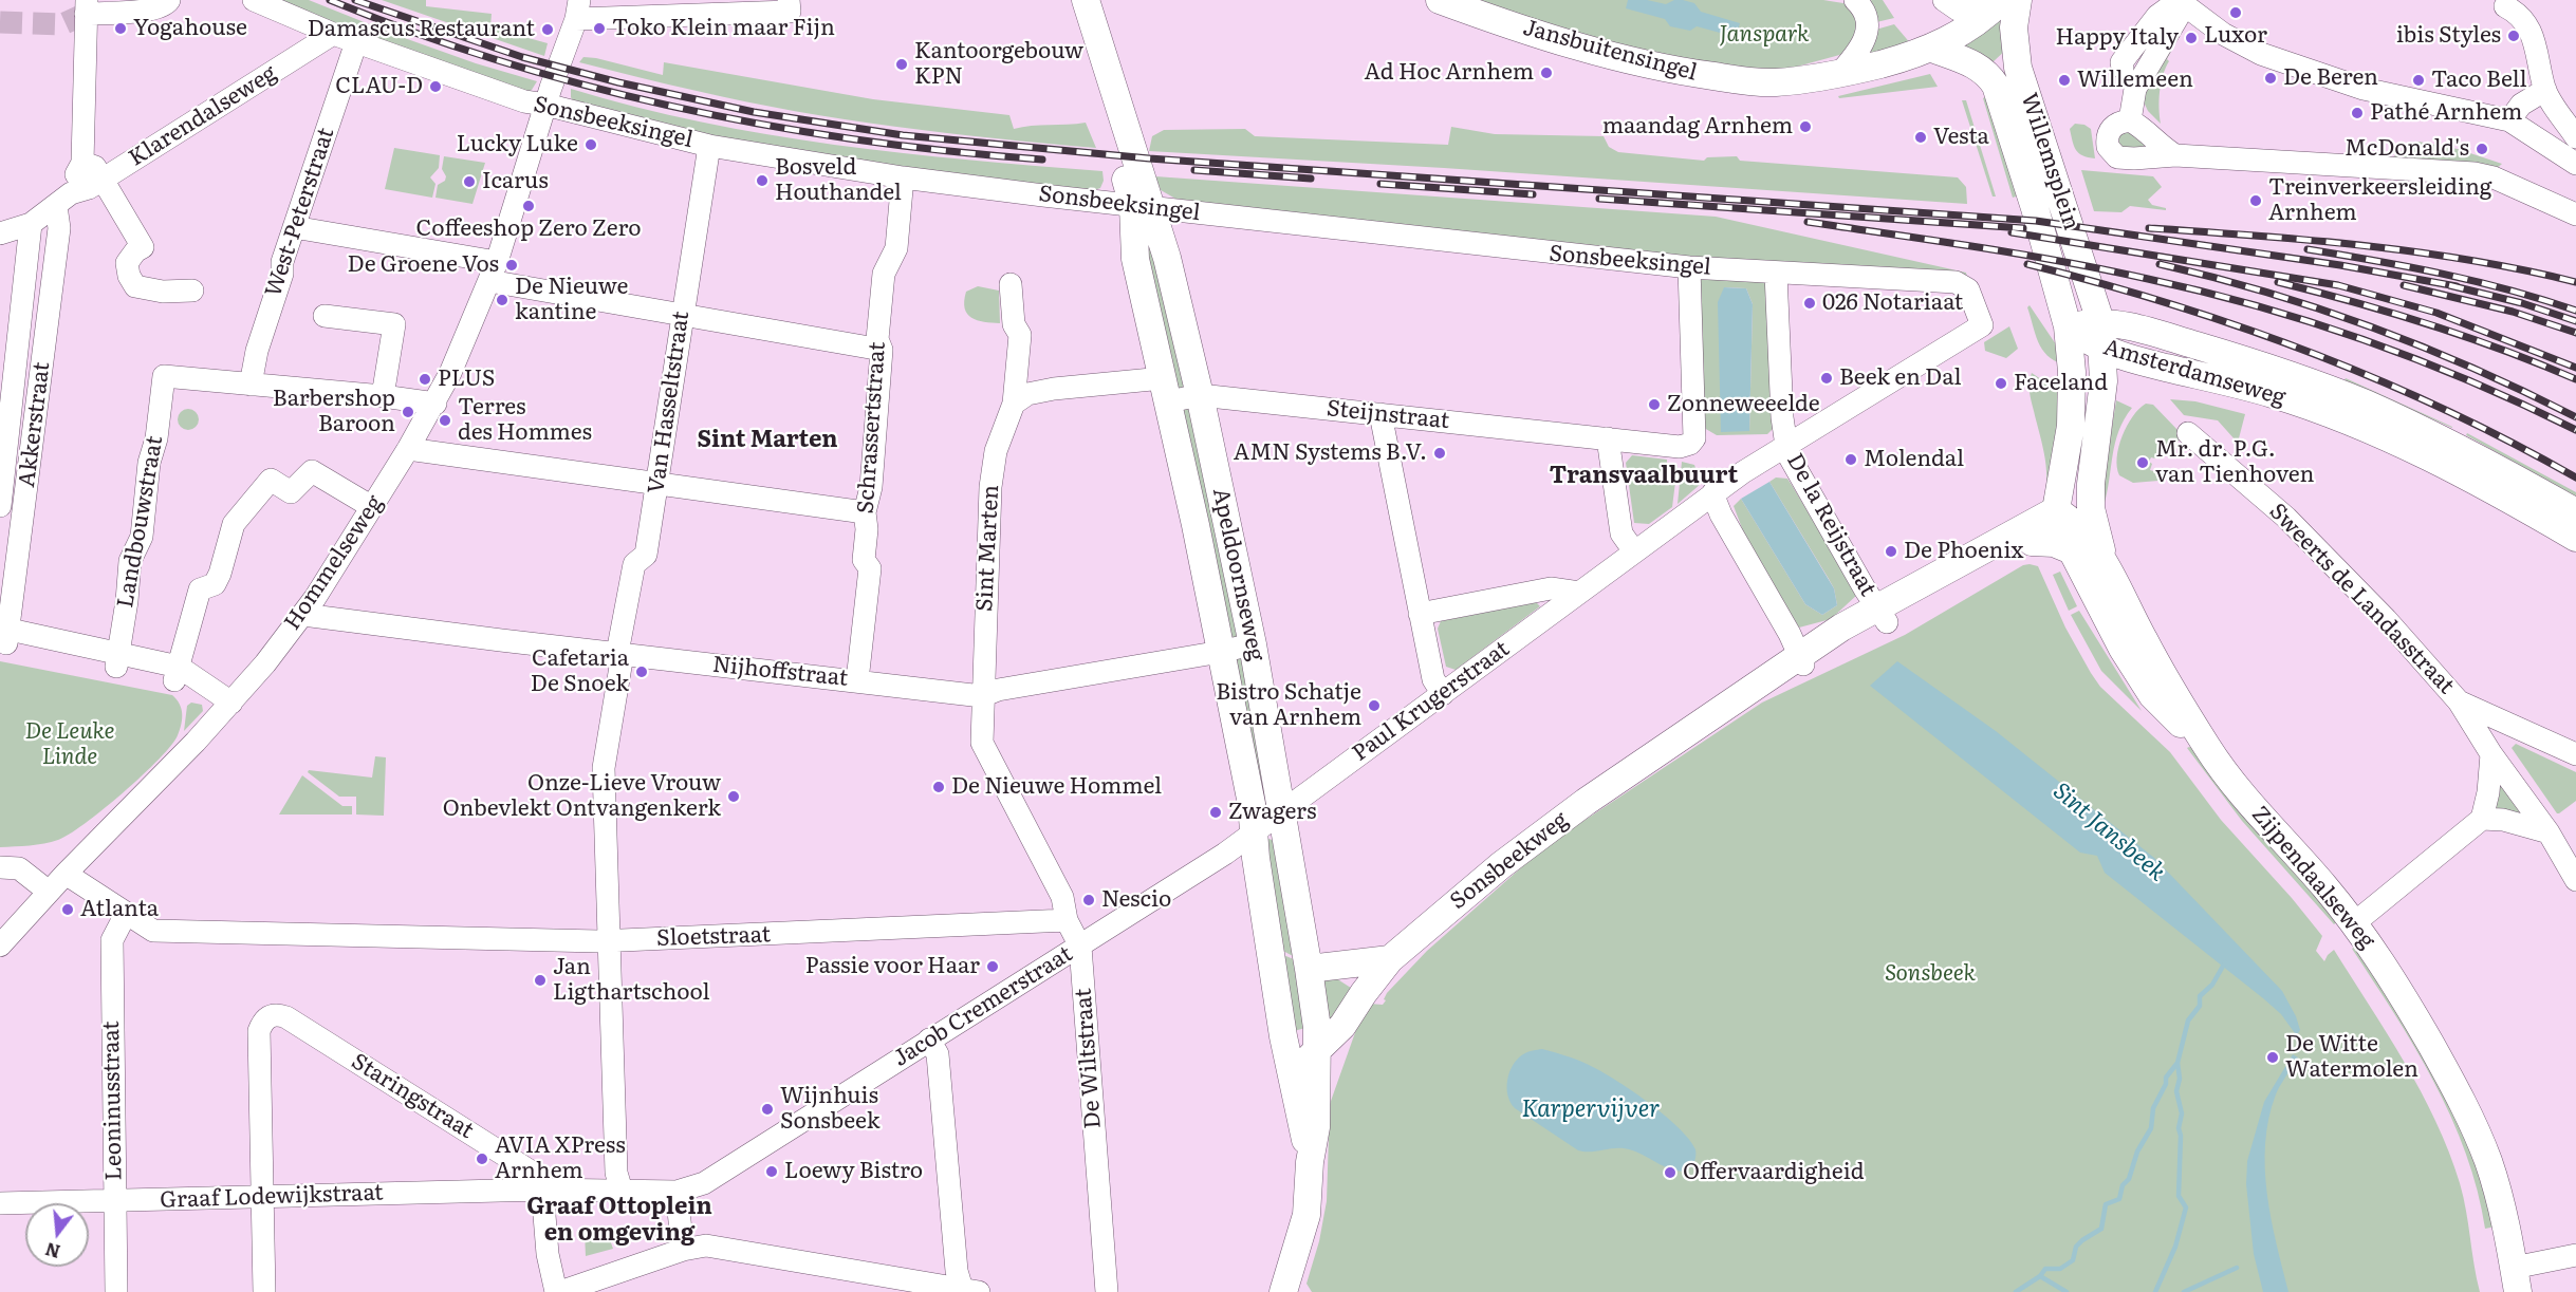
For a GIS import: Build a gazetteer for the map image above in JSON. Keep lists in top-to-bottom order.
{
  "streets": {
    "main road": [
      "Jansbuitensingel",
      "Willemsplein",
      "Amsterdamseweg",
      "Apeldoornseweg",
      "Sonsbeekweg",
      "Zijpendaalseweg"
    ],
    "street": [
      "Klarendalseweg",
      "Sonsbeeksingel",
      "West-Peterstraat",
      "Van Hasseltstraat",
      "Steijnstraat",
      "Akkerstraat",
      "Schrassertstraat",
      "Landbouwstraat",
      "De la Reijstraat",
      "Sint Marten",
      "Hommelseweg",
      "Sweerts de Landasstraat",
      "Nijhoffstraat",
      "Paul Krugerstraat",
      "Sloetstraat",
      "Jacob Cremerstraat",
      "De Wiltstraat",
      "Staringstraat",
      "Leoninusstraat",
      "Graaf Lodewijkstraat"
    ]
  },
  "crossings": [
    ["Jansbuitensingel", "Willemsplein"],
    ["Klarendalseweg", "Sonsbeeksingel"],
    ["Klarendalseweg", "Akkerstraat"],
    ["Sonsbeeksingel", "West-Peterstraat"],
    ["Sonsbeeksingel", "Van Hasseltstraat"],
    ["Sonsbeeksingel", "Steijnstraat"],
    ["Sonsbeeksingel", "Schrassertstraat"],
    ["Sonsbeeksingel", "De la Reijstraat"],
    ["Sonsbeeksingel", "Hommelseweg"],
    ["Sonsbeeksingel", "Apeldoornseweg"],
    ["Sonsbeeksingel", "Paul Krugerstraat"],
    ["Willemsplein", "Amsterdamseweg"],
    ["Willemsplein", "Zijpendaalseweg"],
    ["West-Peterstraat", "Landbouwstraat"],
    ["Amsterdamseweg", "Zijpendaalseweg"],
    ["Van Hasseltstraat", "Nijhoffstraat"],
    ["Van Hasseltstraat", "Sloetstraat"],
    ["Van Hasseltstraat", "Jacob Cremerstraat"],
    ["Van Hasseltstraat", "Graaf Lodewijkstraat"],
    ["Steijnstraat", "Apeldoornseweg"],
    ["Schrassertstraat", "Nijhoffstraat"],
    ["De la Reijstraat", "Paul Krugerstraat"],
    ["De la Reijstraat", "Sonsbeekweg"],
    ["Sint Marten", "Nijhoffstraat"],
    ["Sint Marten", "De Wiltstraat"],
    ["Hommelseweg", "Nijhoffstraat"],
    ["Hommelseweg", "Sloetstraat"],
    ["Apeldoornseweg", "Nijhoffstraat"],
    ["Apeldoornseweg", "Paul Krugerstraat"],
    ["Apeldoornseweg", "Sonsbeekweg"],
    ["Apeldoornseweg", "Jacob Cremerstraat"],
    ["Nijhoffstraat", "De Wiltstraat"],
    ["Paul Krugerstraat", "Jacob Cremerstraat"],
    ["Sonsbeekweg", "Zijpendaalseweg"],
    ["Sloetstraat", "De Wiltstraat"],
    ["Sloetstraat", "Leoninusstraat"],
    ["Jacob Cremerstraat", "De Wiltstraat"],
    ["Jacob Cremerstraat", "Graaf Lodewijkstraat"],
    ["Staringstraat", "Graaf Lodewijkstraat"],
    ["Leoninusstraat", "Graaf Lodewijkstraat"]
  ],
  "districts": ["Sint Marten", "Transvaalbuurt", "Graaf Ottoplein en omgeving"],
  "water": ["Sint Jansbeek", "Karpervijver"],
  "parks": ["Janspark", "De Leuke Linde", "Sonsbeek"],
  "places": [
    "Luxor",
    "Yogahouse",
    "Toko Klein maar Fijn",
    "Damascus Restaurant",
    "ibis Styles",
    "Happy Italy",
    "Kantoorgebouw KPN",
    "Ad Hoc Arnhem",
    "De Beren",
    "Willemeen",
    "Taco Bell",
    "CLAU-D",
    "Pathé Arnhem",
    "maandag Arnhem",
    "Vesta",
    "Lucky Luke",
    "McDonald's",
    "Bosveld Houthandel",
    "Icarus",
    "Treinverkeersleiding Arnhem",
    "Coffeeshop Zero Zero",
    "De Groene Vos",
    "De Nieuwe kantine",
    "026 Notariaat",
    "Beek en Dal",
    "PLUS",
    "Faceland",
    "Zonneweeelde",
    "Barbershop Baroon",
    "Terres des Hommes",
    "AMN Systems B.V.",
    "Molendal",
    "Mr. dr. P.G. van Tienhoven",
    "De Phoenix",
    "Cafetaria De Snoek",
    "Bistro Schatje van Arnhem",
    "De Nieuwe Hommel",
    "Onze-Lieve Vrouw Onbevlekt Ontvangenkerk",
    "Zwagers",
    "Nescio",
    "Atlanta",
    "Passie voor Haar",
    "Jan Ligthartschool",
    "De Witte Watermolen",
    "Wijnhuis Sonsbeek",
    "AVIA XPress Arnhem",
    "Loewy Bistro",
    "Offervaardigheid"
  ],
  "north": "bottom"
}
